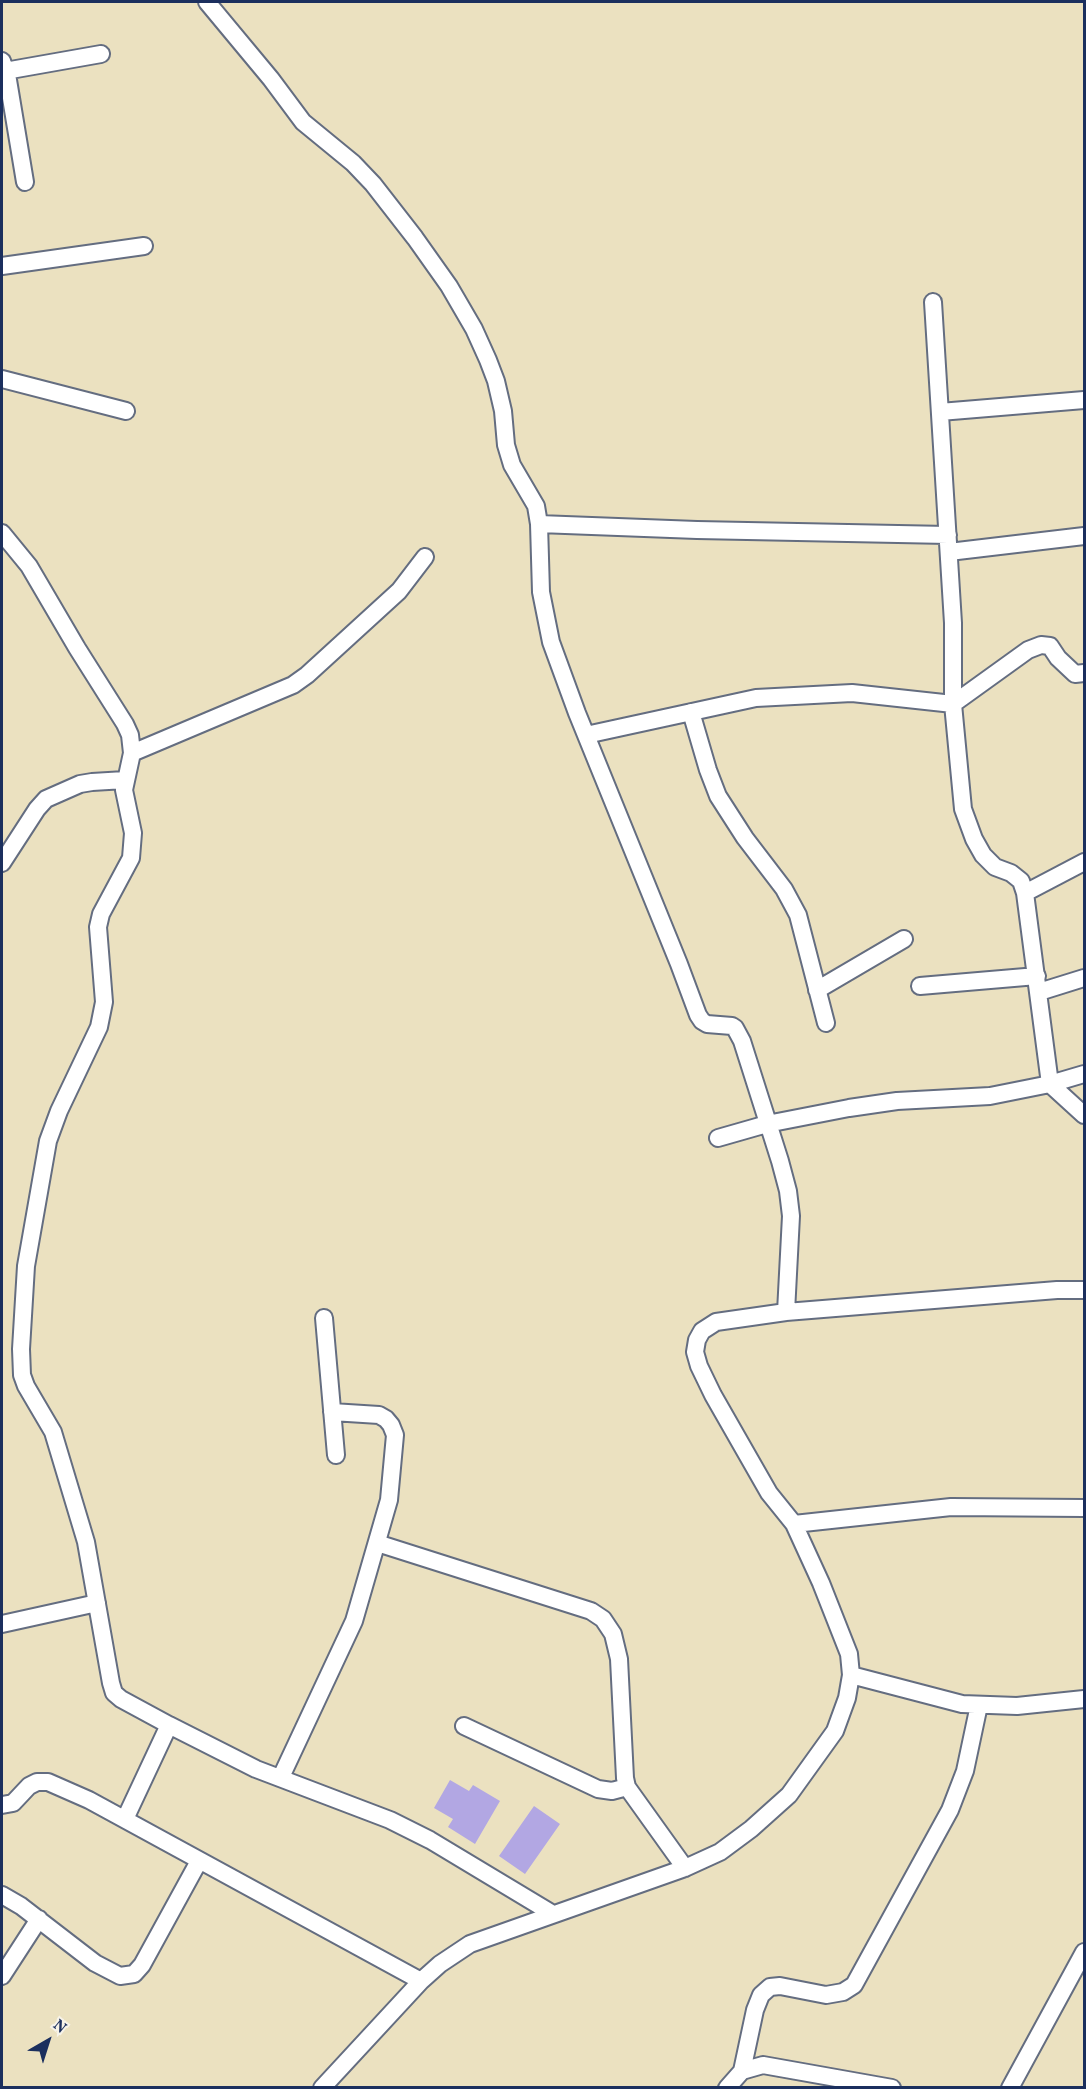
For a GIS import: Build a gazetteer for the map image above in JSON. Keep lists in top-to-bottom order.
{
  "north": "top right"
}
